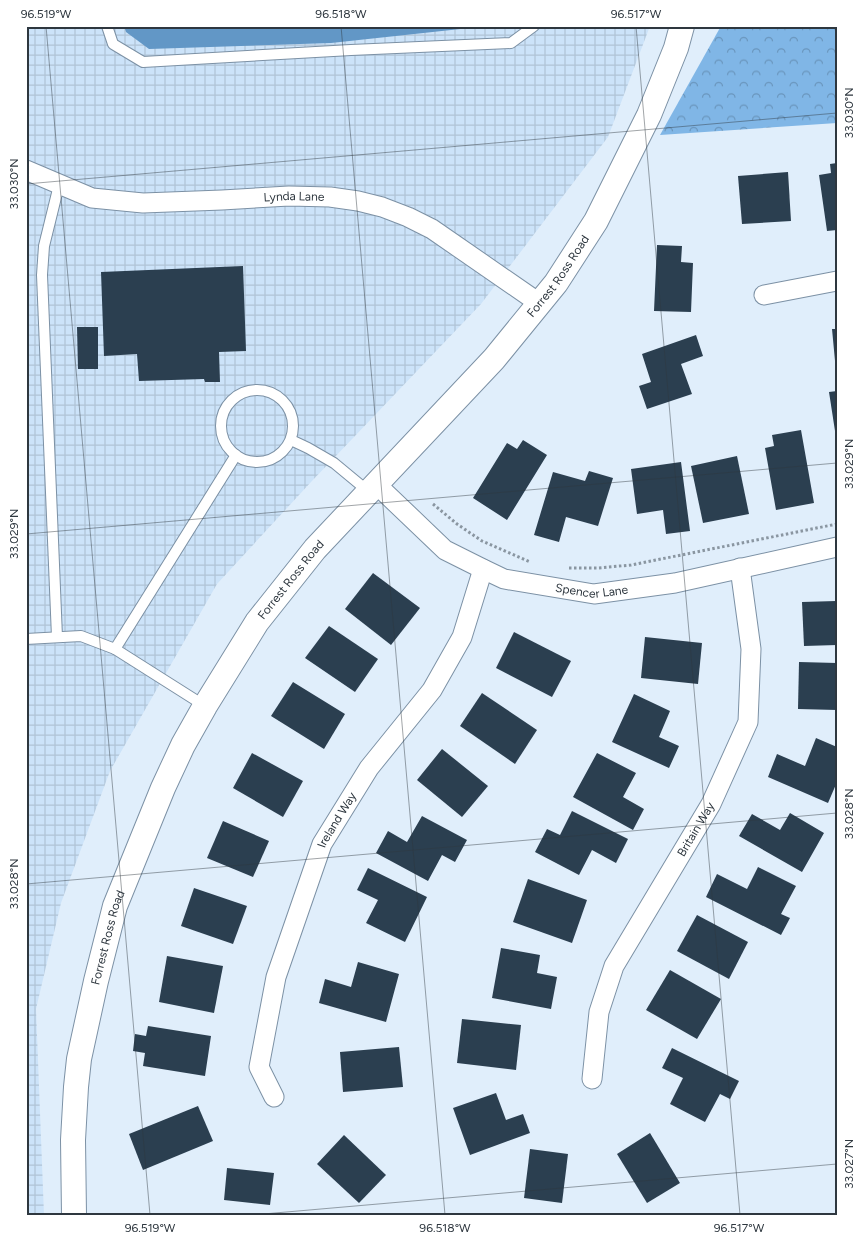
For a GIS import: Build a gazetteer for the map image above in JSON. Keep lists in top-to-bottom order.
{
  "streets": {
    "street": [
      "Lynda Lane",
      "Forrest Ross Road",
      "Spencer Lane",
      "Ireland Way",
      "Britain Way"
    ]
  },
  "crossings": [
    ["Lynda Lane", "Forrest Ross Road"],
    ["Forrest Ross Road", "Spencer Lane"],
    ["Spencer Lane", "Ireland Way"],
    ["Spencer Lane", "Britain Way"]
  ],
  "coordinates": [
    "96.519°W",
    "96.518°W",
    "96.517°W",
    "33.030°N",
    "33.029°N",
    "33.028°N",
    "33.027°N"
  ]
}
